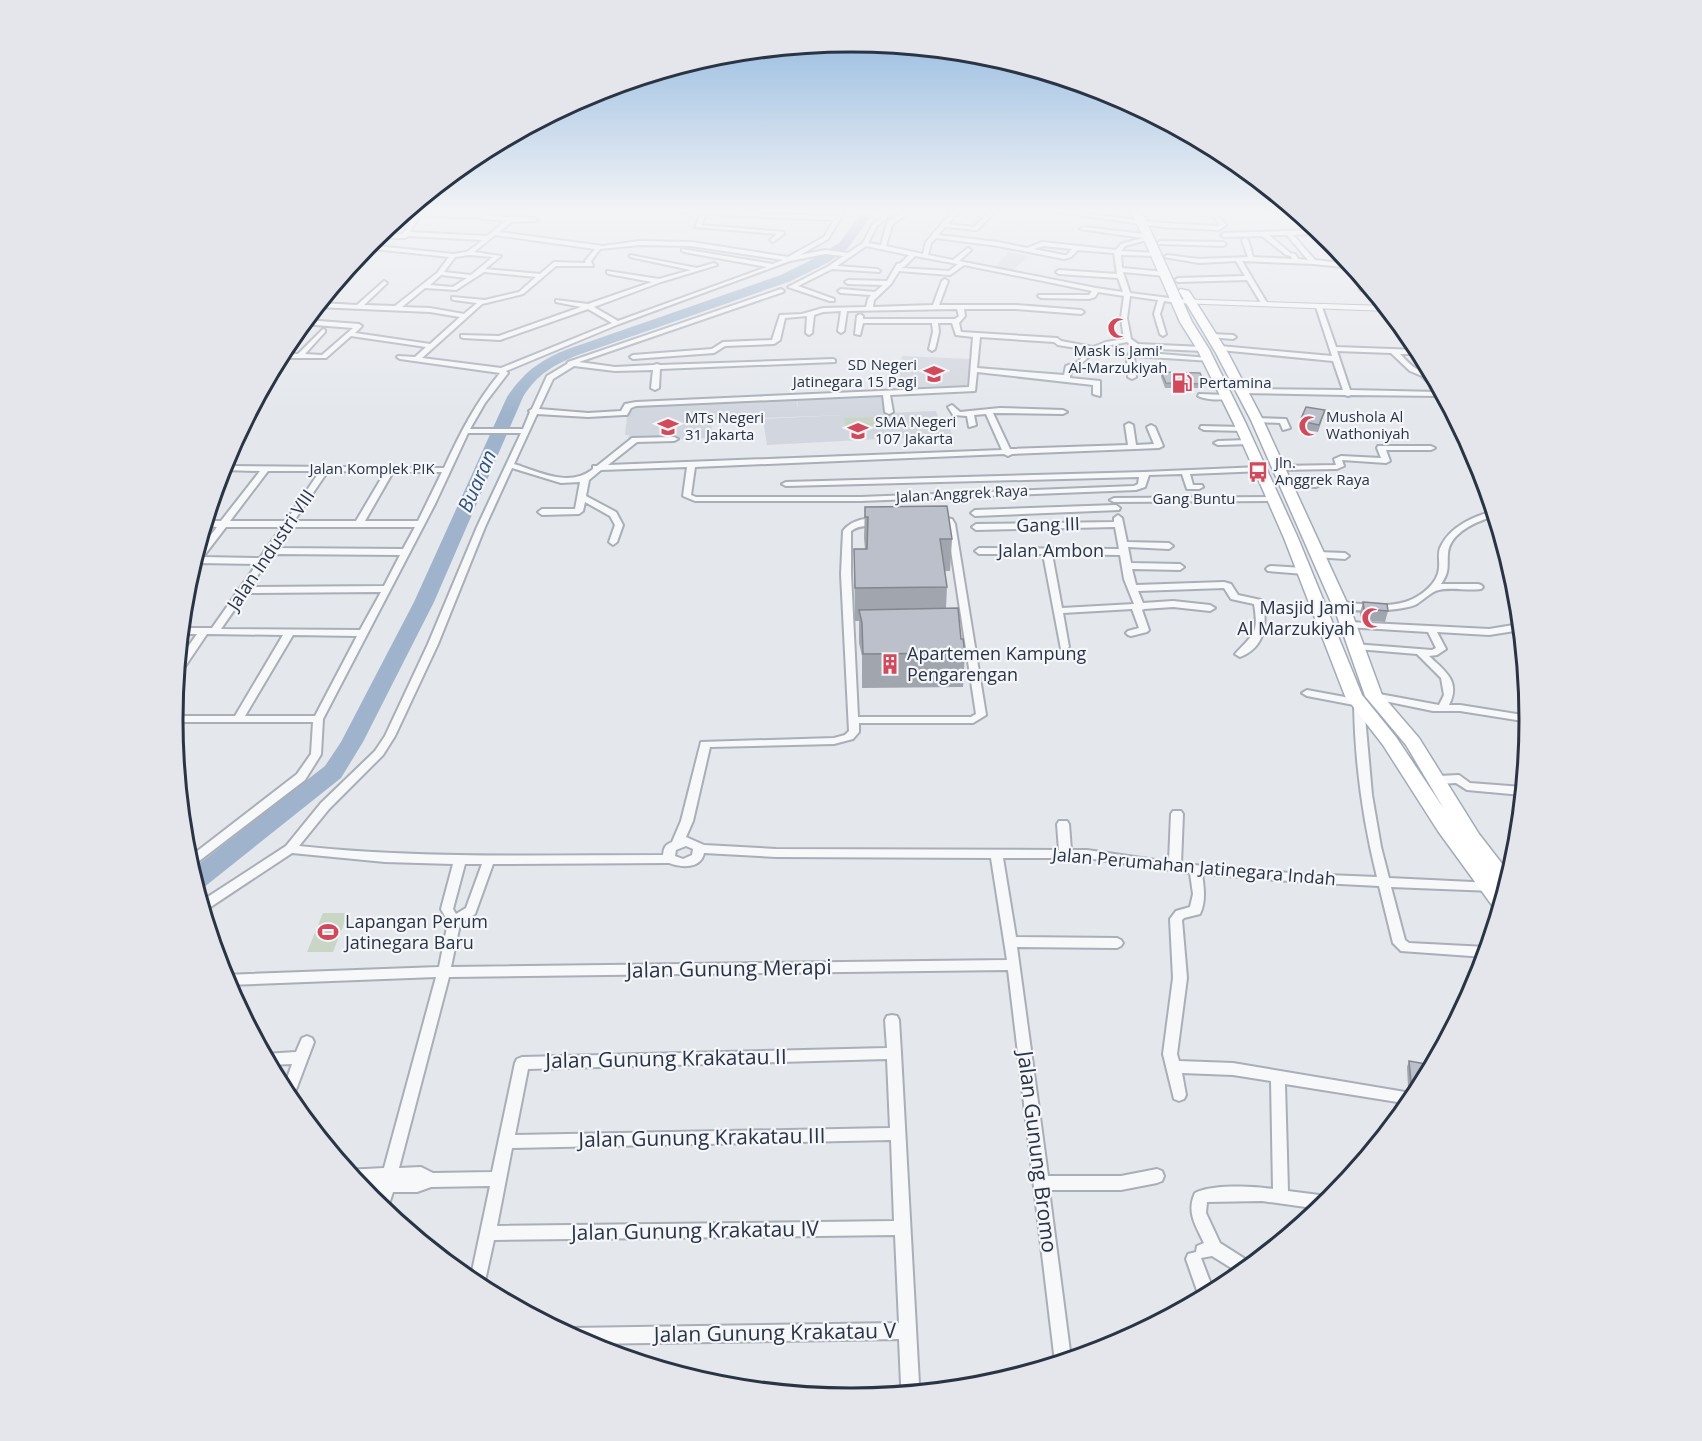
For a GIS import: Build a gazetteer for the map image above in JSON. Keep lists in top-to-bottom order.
{
  "streets": {
    "street": [
      "Jalan Komplek PIK",
      "Jalan Anggrek Raya",
      "Gang Buntu",
      "Gang III",
      "Jalan Industri VIII",
      "Jalan Ambon",
      "Jalan Perumahan Jatinegara Indah",
      "Jalan Gunung Merapi",
      "Jalan Gunung Krakatau II",
      "Jalan Gunung Krakatau III",
      "Jalan Gunung Bromo",
      "Jalan Gunung Krakatau IV",
      "Jalan Gunung Krakatau V"
    ]
  },
  "crossings": [
    ["Jalan Komplek PIK", "Jalan Industri VIII"],
    ["Jalan Perumahan Jatinegara Indah", "Jalan Gunung Bromo"],
    ["Jalan Gunung Merapi", "Jalan Gunung Bromo"],
    ["Jalan Gunung Krakatau II", "Jalan Gunung Krakatau III"],
    ["Jalan Gunung Krakatau II", "Jalan Gunung Krakatau IV"]
  ],
  "water": ["Buaran"],
  "places": {
    "mosque": ["Mask is Jami' Al-Marzukiyah", "Mushola Al Wathoniyah", "Masjid Jami Al Marzukiyah"],
    "school or university": ["SD Negeri Jatinegara 15 Pagi", "MTs Negeri 31 Jakarta", "SMA Negeri 107 Jakarta"],
    "fuel station": ["Pertamina"],
    "bus stop": ["Jln. Anggrek Raya"],
    "building": ["Apartemen Kampung Pengarengan"],
    "sports": ["Lapangan Perum Jatinegara Baru"]
  }
}
